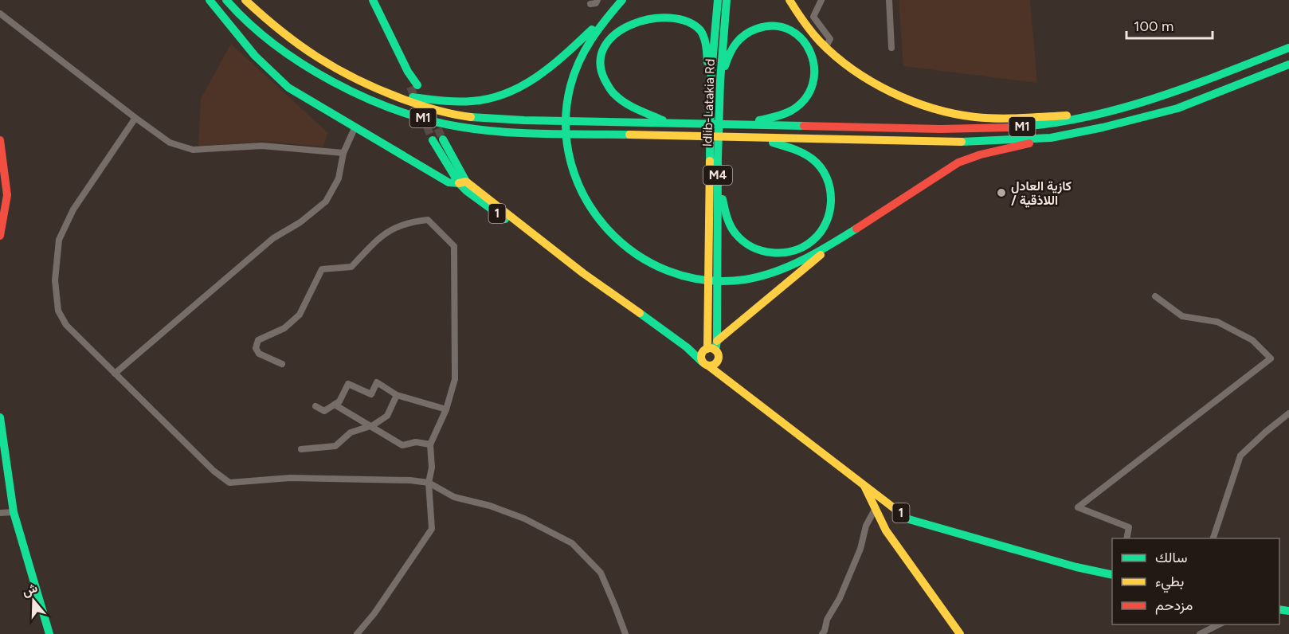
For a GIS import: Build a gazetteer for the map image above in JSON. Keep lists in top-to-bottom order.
{
  "streets": {
    "main road": [
      "Idlib-Latakia Rd",
      "M1",
      "M4",
      "1"
    ]
  },
  "crossings": [
    ["Idlib-Latakia Rd", "1"]
  ],
  "places": ["كازية العادل / اللاذقية"],
  "legend": ["سالك", "بطيء", "مزدحم"],
  "scale_bar": "100 m",
  "north": "top"
}
